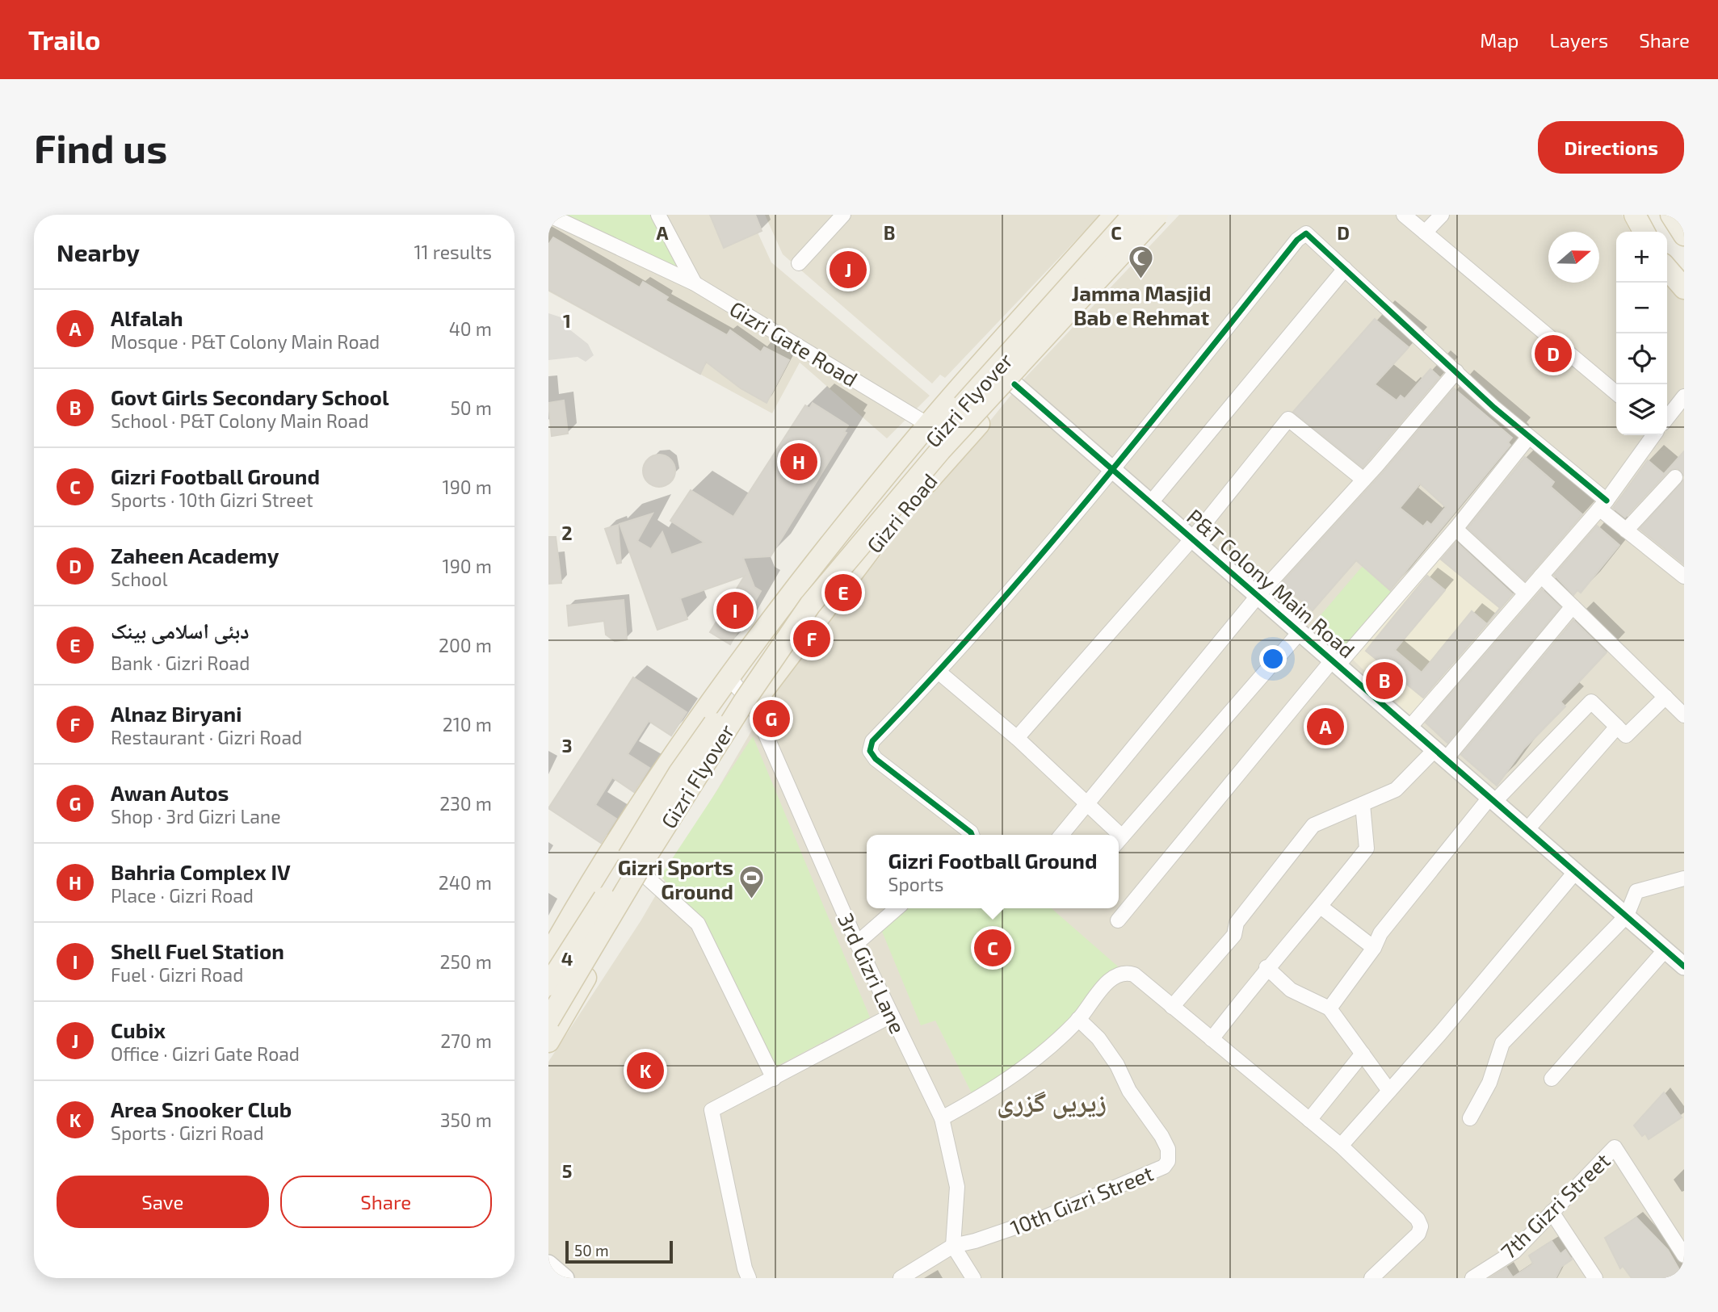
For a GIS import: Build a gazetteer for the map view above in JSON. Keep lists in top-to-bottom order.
{
  "streets": {
    "main road": ["Gizri Flyover", "Gizri Road"],
    "street": [
      "Gizri Gate Road",
      "P&T Colony Main Road",
      "3rd Gizri Lane",
      "10th Gizri Street",
      "7th Gizri Street"
    ]
  },
  "crossings": [
    ["Gizri Gate Road", "Gizri Road"],
    ["Gizri Road", "P&T Colony Main Road"],
    ["Gizri Road", "3rd Gizri Lane"],
    ["3rd Gizri Lane", "10th Gizri Street"]
  ],
  "districts": ["زیریں گزری"],
  "places": {
    "mosque": ["Jamma Masjid Bab e Rehmat"],
    "sports": ["Gizri Sports Ground"]
  },
  "scale_bar": "50 m",
  "north": "right",
  "page": {
    "header": "Trailo",
    "nav": ["Map", "Layers", "Share"],
    "buttons": [
      "Directions",
      ["Save", "Share"]
    ],
    "title": "Find us",
    "heading": ["Nearby", "11 results"],
    "map_buttons": ["+", "−"],
    "pins": [
      "J",
      "D",
      "H",
      "E",
      "I",
      "F",
      "B",
      "G",
      "A",
      "C",
      "K"
    ],
    "list": [
      {
        "mark": "A",
        "name": "Alfalah",
        "note": "Mosque · P&T Colony Main Road",
        "value": "40 m"
      },
      {
        "mark": "B",
        "name": "Govt Girls Secondary School",
        "note": "School · P&T Colony Main Road",
        "value": "50 m"
      },
      {
        "mark": "C",
        "name": "Gizri Football Ground",
        "note": "Sports · 10th Gizri Street",
        "value": "190 m"
      },
      {
        "mark": "D",
        "name": "Zaheen Academy",
        "note": "School",
        "value": "190 m"
      },
      {
        "mark": "E",
        "name": "دبئی اسلامی بینک",
        "note": "Bank · Gizri Road",
        "value": "200 m"
      },
      {
        "mark": "F",
        "name": "Alnaz Biryani",
        "note": "Restaurant · Gizri Road",
        "value": "210 m"
      },
      {
        "mark": "G",
        "name": "Awan Autos",
        "note": "Shop · 3rd Gizri Lane",
        "value": "230 m"
      },
      {
        "mark": "H",
        "name": "Bahria Complex IV",
        "note": "Place · Gizri Road",
        "value": "240 m"
      },
      {
        "mark": "I",
        "name": "Shell Fuel Station",
        "note": "Fuel · Gizri Road",
        "value": "250 m"
      },
      {
        "mark": "J",
        "name": "Cubix",
        "note": "Office · Gizri Gate Road",
        "value": "270 m"
      },
      {
        "mark": "K",
        "name": "Area Snooker Club",
        "note": "Sports · Gizri Road",
        "value": "350 m"
      }
    ],
    "popup": ["Gizri Football Ground", "Sports"],
    "scale": "50 m"
  },
  "grid": {
    "columns": [
      "A",
      "B",
      "C",
      "D"
    ],
    "rows": [
      "1",
      "2",
      "3",
      "4",
      "5"
    ]
  }
}
